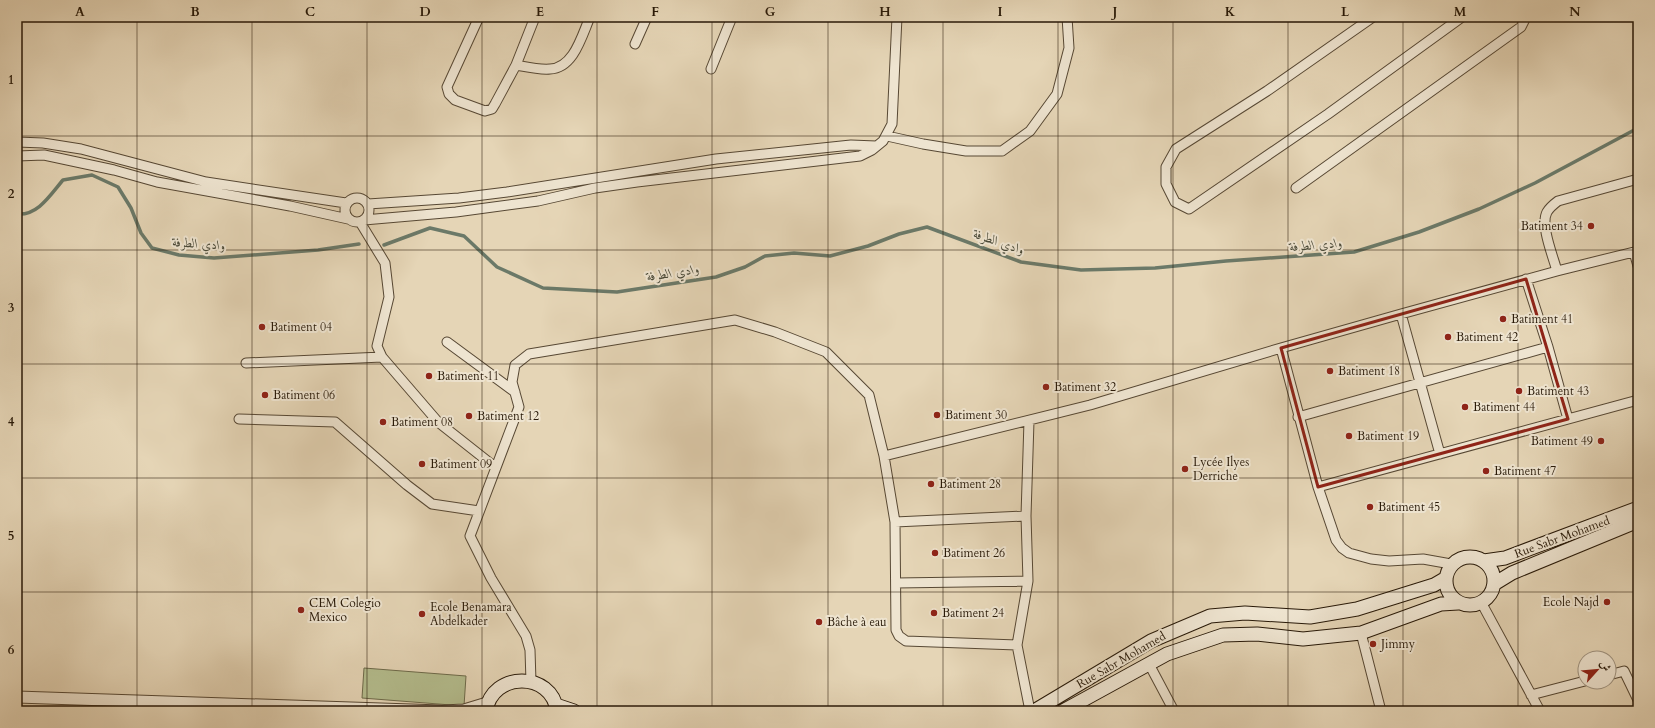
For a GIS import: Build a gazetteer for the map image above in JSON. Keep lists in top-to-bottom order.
{
  "streets": {
    "main road": ["Rue Sabr Mohamed"]
  },
  "water": ["وادي الطرفة"],
  "places": [
    "Batiment 34",
    "Batiment 41",
    "Batiment 04",
    "Batiment 42",
    "Batiment 18",
    "Batiment 11",
    "Batiment 32",
    "Batiment 43",
    "Batiment 06",
    "Batiment 44",
    "Batiment 30",
    "Batiment 12",
    "Batiment 08",
    "Batiment 19",
    "Batiment 49",
    "Batiment 09",
    "Lycée Ilyes Derriche",
    "Batiment 47",
    "Batiment 28",
    "Batiment 45",
    "Batiment 26",
    "Ecole Najd",
    "CEM Colegio Mexico",
    "Batiment 24",
    "Ecole Benamara Abdelkader",
    "Bâche à eau",
    "Jimmy"
  ],
  "north": "top right",
  "grid": {
    "columns": [
      "A",
      "B",
      "C",
      "D",
      "E",
      "F",
      "G",
      "H",
      "I",
      "J",
      "K",
      "L",
      "M",
      "N"
    ],
    "rows": [
      "1",
      "2",
      "3",
      "4",
      "5",
      "6"
    ]
  }
}
